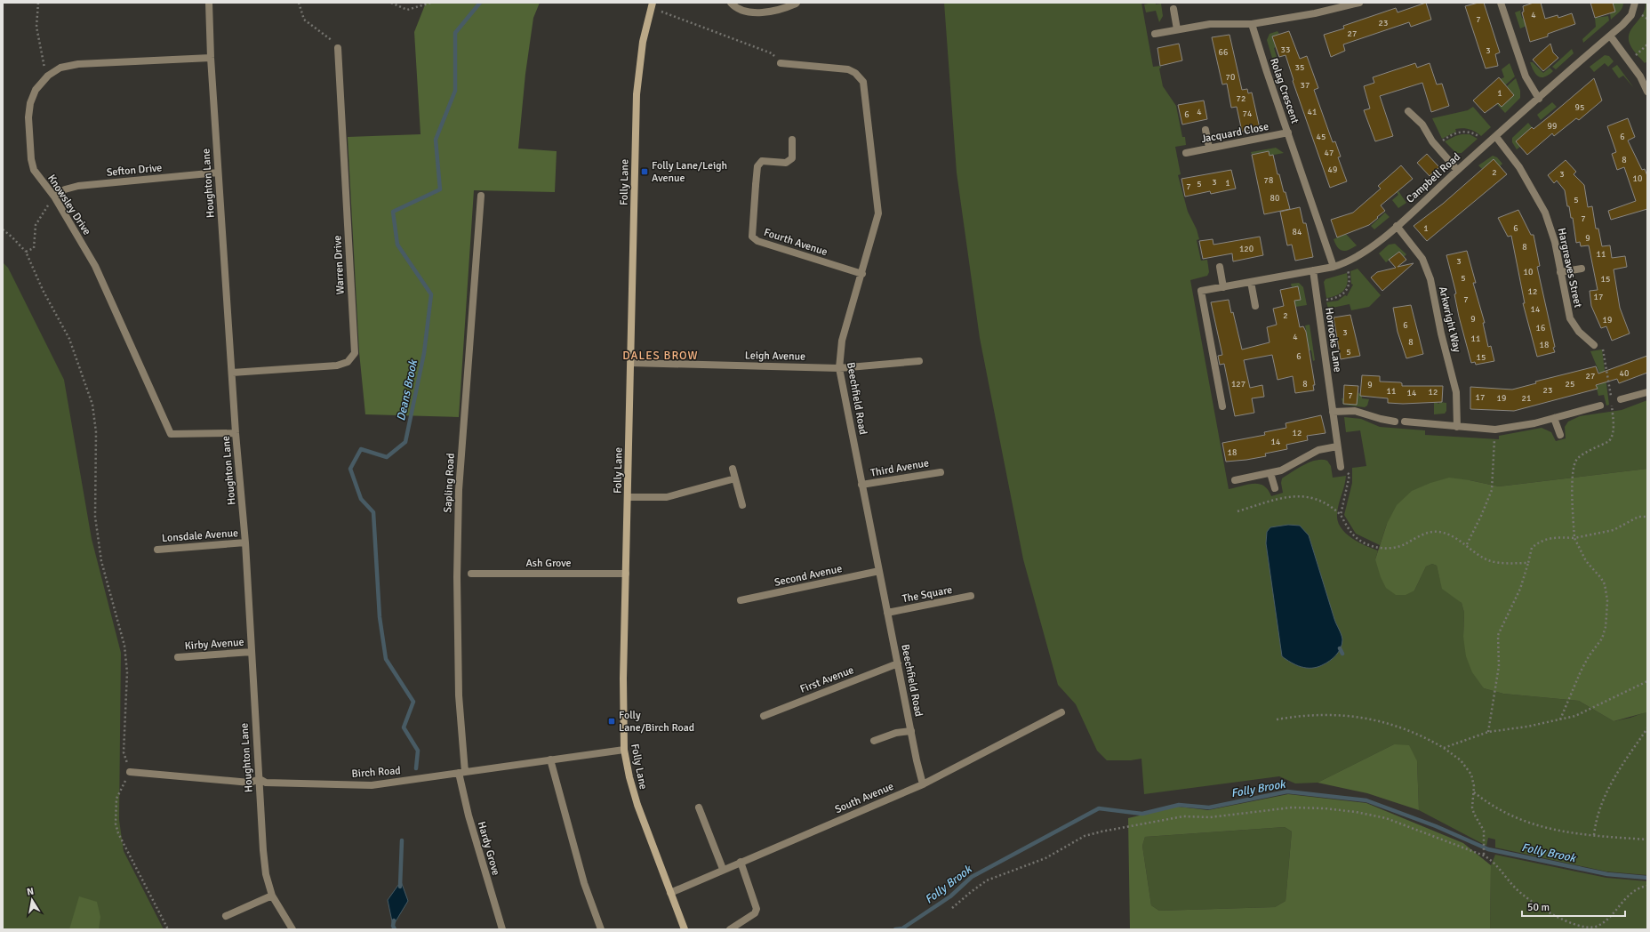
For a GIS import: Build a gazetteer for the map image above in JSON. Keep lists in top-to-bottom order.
{
  "streets": {
    "main road": ["Folly Lane"],
    "street": [
      "Rolag Crescent",
      "Jacquard Close",
      "Sefton Drive",
      "Campbell Road",
      "Houghton Lane",
      "Knowsley Drive",
      "Fourth Avenue",
      "Warren Drive",
      "Hargreaves Street",
      "Arkwright Way",
      "Horrocks Lane",
      "Leigh Avenue",
      "Beechfield Road",
      "Third Avenue",
      "Sapling Road",
      "Lonsdale Avenue",
      "Ash Grove",
      "Second Avenue",
      "The Square",
      "Kirby Avenue",
      "First Avenue",
      "Birch Road",
      "South Avenue",
      "Hardy Grove"
    ]
  },
  "crossings": [
    ["Rolag Crescent", "Jacquard Close"],
    ["Rolag Crescent", "Campbell Road"],
    ["Sefton Drive", "Houghton Lane"],
    ["Sefton Drive", "Knowsley Drive"],
    ["Campbell Road", "Hargreaves Street"],
    ["Campbell Road", "Arkwright Way"],
    ["Campbell Road", "Horrocks Lane"],
    ["Folly Lane", "Leigh Avenue"],
    ["Folly Lane", "Ash Grove"],
    ["Folly Lane", "Birch Road"],
    ["Folly Lane", "South Avenue"],
    ["Houghton Lane", "Knowsley Drive"],
    ["Houghton Lane", "Warren Drive"],
    ["Houghton Lane", "Lonsdale Avenue"],
    ["Houghton Lane", "Kirby Avenue"],
    ["Houghton Lane", "Birch Road"],
    ["Fourth Avenue", "Beechfield Road"],
    ["Leigh Avenue", "Beechfield Road"],
    ["Beechfield Road", "Third Avenue"],
    ["Beechfield Road", "Second Avenue"],
    ["Beechfield Road", "The Square"],
    ["Beechfield Road", "First Avenue"],
    ["Beechfield Road", "South Avenue"],
    ["Sapling Road", "Birch Road"],
    ["Sapling Road", "Hardy Grove"],
    ["Birch Road", "Hardy Grove"]
  ],
  "districts": ["DALES BROW"],
  "water": ["Deans Brook", "Folly Brook"],
  "places": {
    "transit": ["Folly Lane/Leigh Avenue", "Folly Lane/Birch Road"]
  },
  "house_numbers": [
    "4",
    "7",
    "23",
    "27",
    "33",
    "3",
    "66",
    "35",
    "70",
    "37",
    "1",
    "72",
    "95",
    "4",
    "41",
    "74",
    "6",
    "99",
    "45",
    "6",
    "47",
    "8",
    "49",
    "2",
    "3",
    "10",
    "78",
    "3",
    "1",
    "5",
    "7",
    "80",
    "5",
    "7",
    "1",
    "6",
    "84",
    "9",
    "8",
    "120",
    "11",
    "3",
    "10",
    "5",
    "15",
    "12",
    "17",
    "7",
    "14",
    "2",
    "9",
    "19",
    "6",
    "16",
    "3",
    "4",
    "11",
    "8",
    "18",
    "5",
    "6",
    "15",
    "40",
    "27",
    "127",
    "8",
    "25",
    "9",
    "23",
    "11",
    "12",
    "14",
    "7",
    "17",
    "19",
    "21",
    "12",
    "14",
    "18"
  ],
  "scale_bar": "50 m",
  "north": "top"
}
